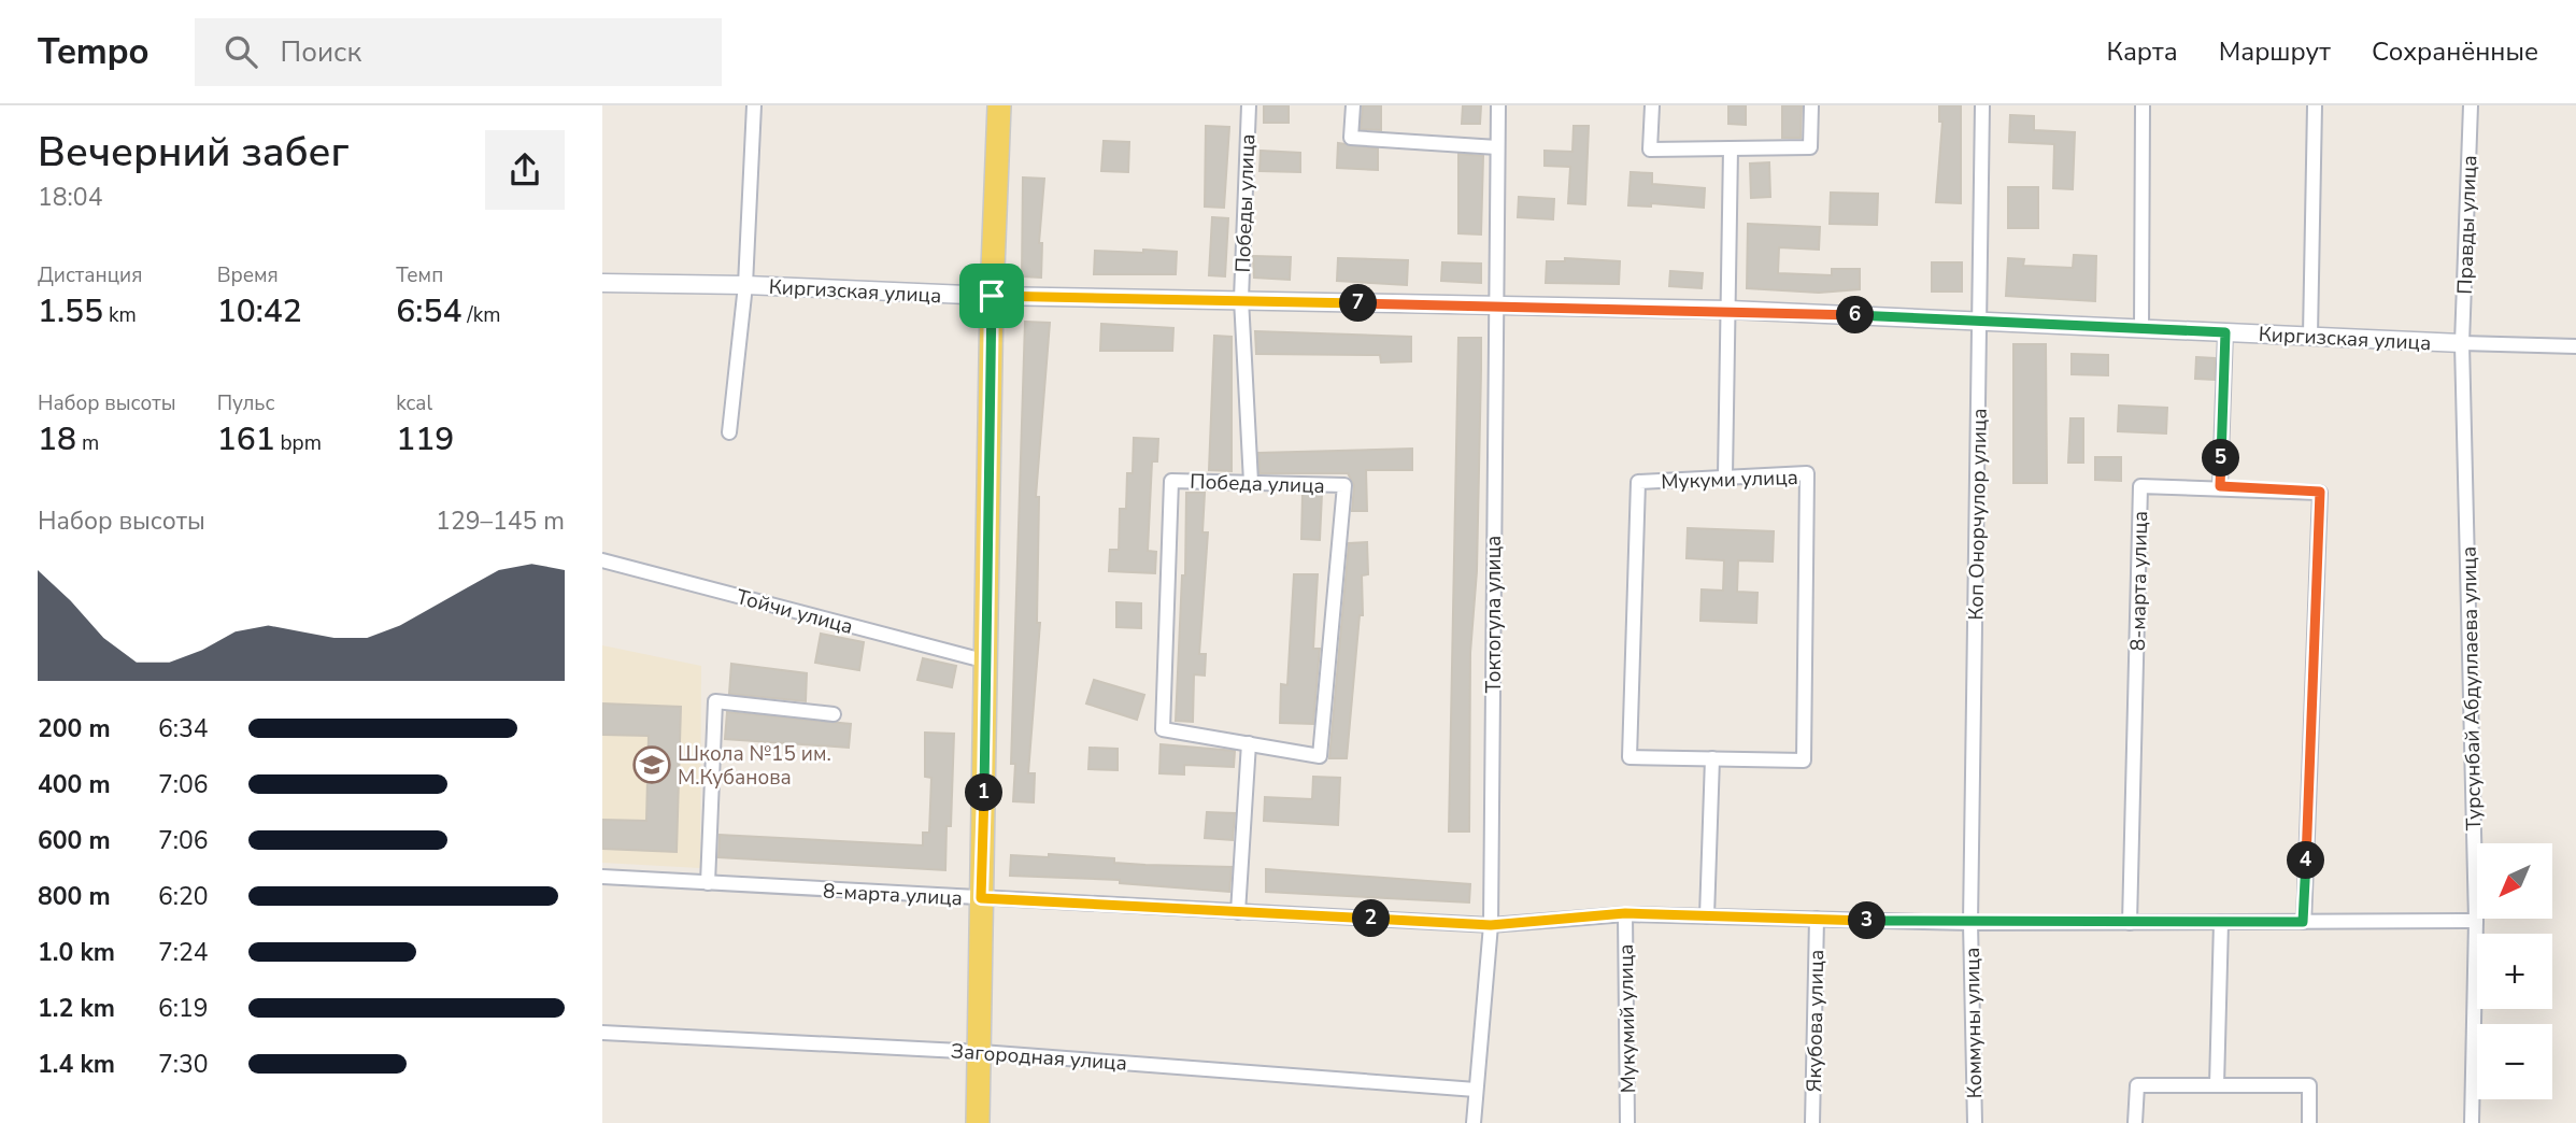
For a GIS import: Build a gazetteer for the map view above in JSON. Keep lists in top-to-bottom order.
{
  "streets": {
    "street": [
      "Победы улица",
      "Правды улица",
      "Киргизская улица",
      "Мукуми улица",
      "Победа улица",
      "Коп Онорчулор улица",
      "8-марта улица",
      "Тойчи улица",
      "Токтогула улица",
      "Турсунбай Абдуллаева улица",
      "Мукумий улица",
      "Якубова улица",
      "Коммуны улица",
      "Загородная улица"
    ]
  },
  "crossings": [
    ["Победы улица", "Киргизская улица"],
    ["Победы улица", "Победа улица"],
    ["Правды улица", "Киргизская улица"],
    ["Правды улица", "Турсунбай Абдуллаева улица"],
    ["Киргизская улица", "Коп Онорчулор улица"],
    ["Киргизская улица", "Токтогула улица"],
    ["Киргизская улица", "Турсунбай Абдуллаева улица"],
    ["Коп Онорчулор улица", "8-марта улица"],
    ["Коп Онорчулор улица", "Коммуны улица"],
    ["8-марта улица", "Токтогула улица"],
    ["8-марта улица", "Турсунбай Абдуллаева улица"],
    ["8-марта улица", "Мукумий улица"],
    ["8-марта улица", "Якубова улица"],
    ["8-марта улица", "Коммуны улица"],
    ["Токтогула улица", "Загородная улица"]
  ],
  "places": {
    "school or university": ["Школа №15 им. М.Кубанова"]
  },
  "north": "bottom left",
  "page": {
    "header": "Tempo",
    "search": "Поиск",
    "nav": ["Карта", "Маршрут", "Сохранённые"],
    "heading": ["Вечерний забег", "18:04"],
    "stats": [
      ["Дистанция", "1.55 km"],
      ["Время", "10:42"],
      ["Темп", "6:54 /km"],
      ["Набор высоты", "18 m"],
      ["Пульс", "161 bpm"],
      ["kcal", "119"]
    ],
    "pins": [
      "7",
      "6",
      "5",
      "1",
      "4",
      "2",
      "3"
    ],
    "chart": ["Набор высоты", "129–145 m"],
    "list": [
      {
        "name": "200 m",
        "note": "6:34"
      },
      {
        "name": "400 m",
        "note": "7:06"
      },
      {
        "name": "600 m",
        "note": "7:06"
      },
      {
        "name": "800 m",
        "note": "6:20"
      },
      {
        "name": "1.0 km",
        "note": "7:24"
      },
      {
        "name": "1.2 km",
        "note": "6:19"
      },
      {
        "name": "1.4 km",
        "note": "7:30"
      }
    ],
    "map_buttons": ["+", "−"]
  }
}
